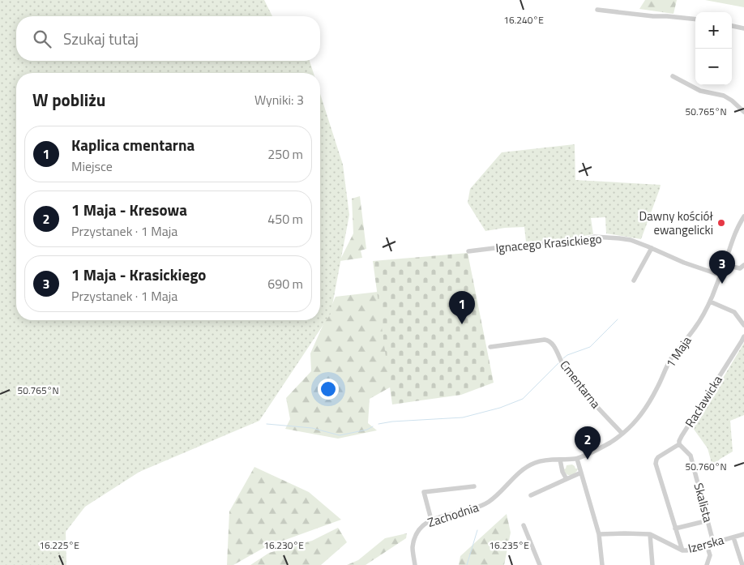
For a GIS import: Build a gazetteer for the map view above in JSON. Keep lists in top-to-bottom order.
{
  "streets": {
    "street": [
      "Ignacego Krasickiego",
      "1 Maja",
      "Cmentarna",
      "Racławicka",
      "Skalista",
      "Zachodnia",
      "Izerska"
    ]
  },
  "crossings": [
    ["Ignacego Krasickiego", "1 Maja"],
    ["1 Maja", "Cmentarna"],
    ["1 Maja", "Zachodnia"],
    ["Racławicka", "Skalista"],
    ["Skalista", "Izerska"]
  ],
  "places": ["Dawny kościół ewangelicki"],
  "page": {
    "map_buttons": ["+", "−"],
    "search": "Szukaj tutaj",
    "heading": ["W pobliżu", "Wyniki: 3"],
    "list": [
      {
        "mark": "1",
        "name": "Kaplica cmentarna",
        "note": "Miejsce",
        "value": "250 m"
      },
      {
        "mark": "2",
        "name": "1 Maja - Kresowa",
        "note": "Przystanek · 1 Maja",
        "value": "450 m"
      },
      {
        "mark": "3",
        "name": "1 Maja - Krasickiego",
        "note": "Przystanek · 1 Maja",
        "value": "690 m"
      }
    ],
    "pins": ["3", "1", "2"]
  },
  "coordinates": [
    "16.240°E",
    "50.765°N",
    "50.760°N",
    "16.225°E",
    "16.230°E",
    "16.235°E"
  ]
}
